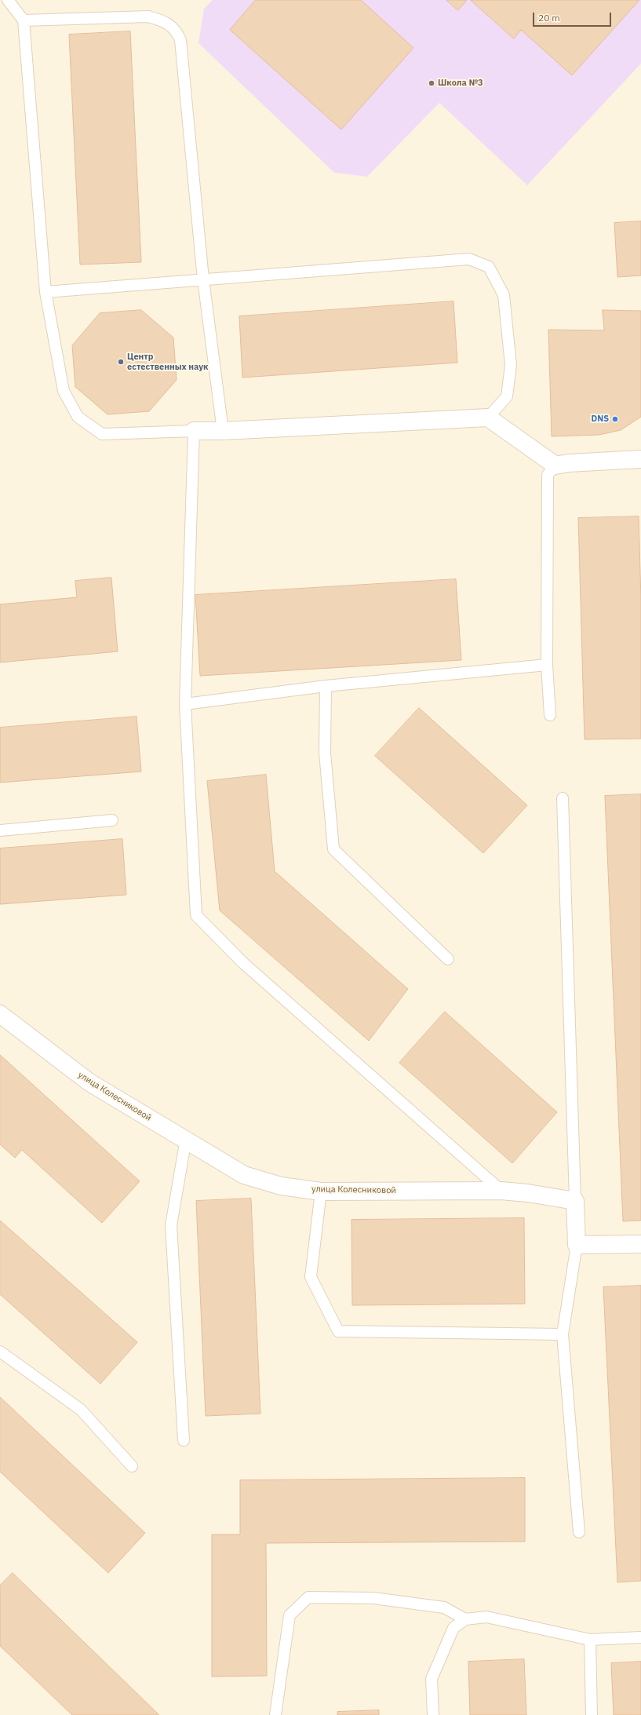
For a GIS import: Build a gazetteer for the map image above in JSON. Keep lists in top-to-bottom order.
{
  "streets": {
    "street": ["улица Колесниковой"]
  },
  "places": ["Школа №3", "Центр естественных наук", "DNS"],
  "scale_bar": "20 m"
}
